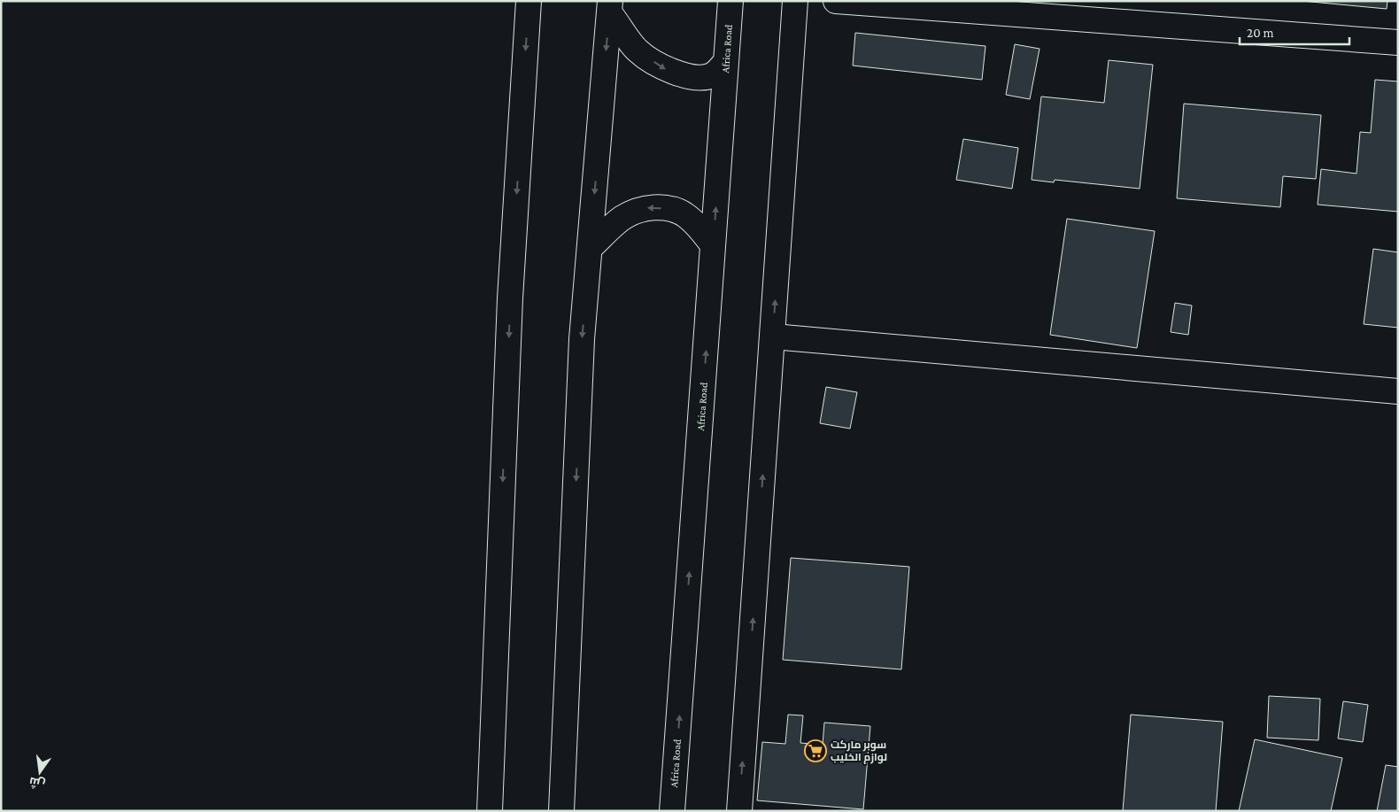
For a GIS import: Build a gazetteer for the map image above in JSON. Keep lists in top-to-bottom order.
{
  "streets": {
    "main road": ["Africa Road"]
  },
  "places": {
    "supermarket": ["سوبر ماركت لوازم الخليب"]
  },
  "scale_bar": "20 m",
  "north": "bottom"
}
